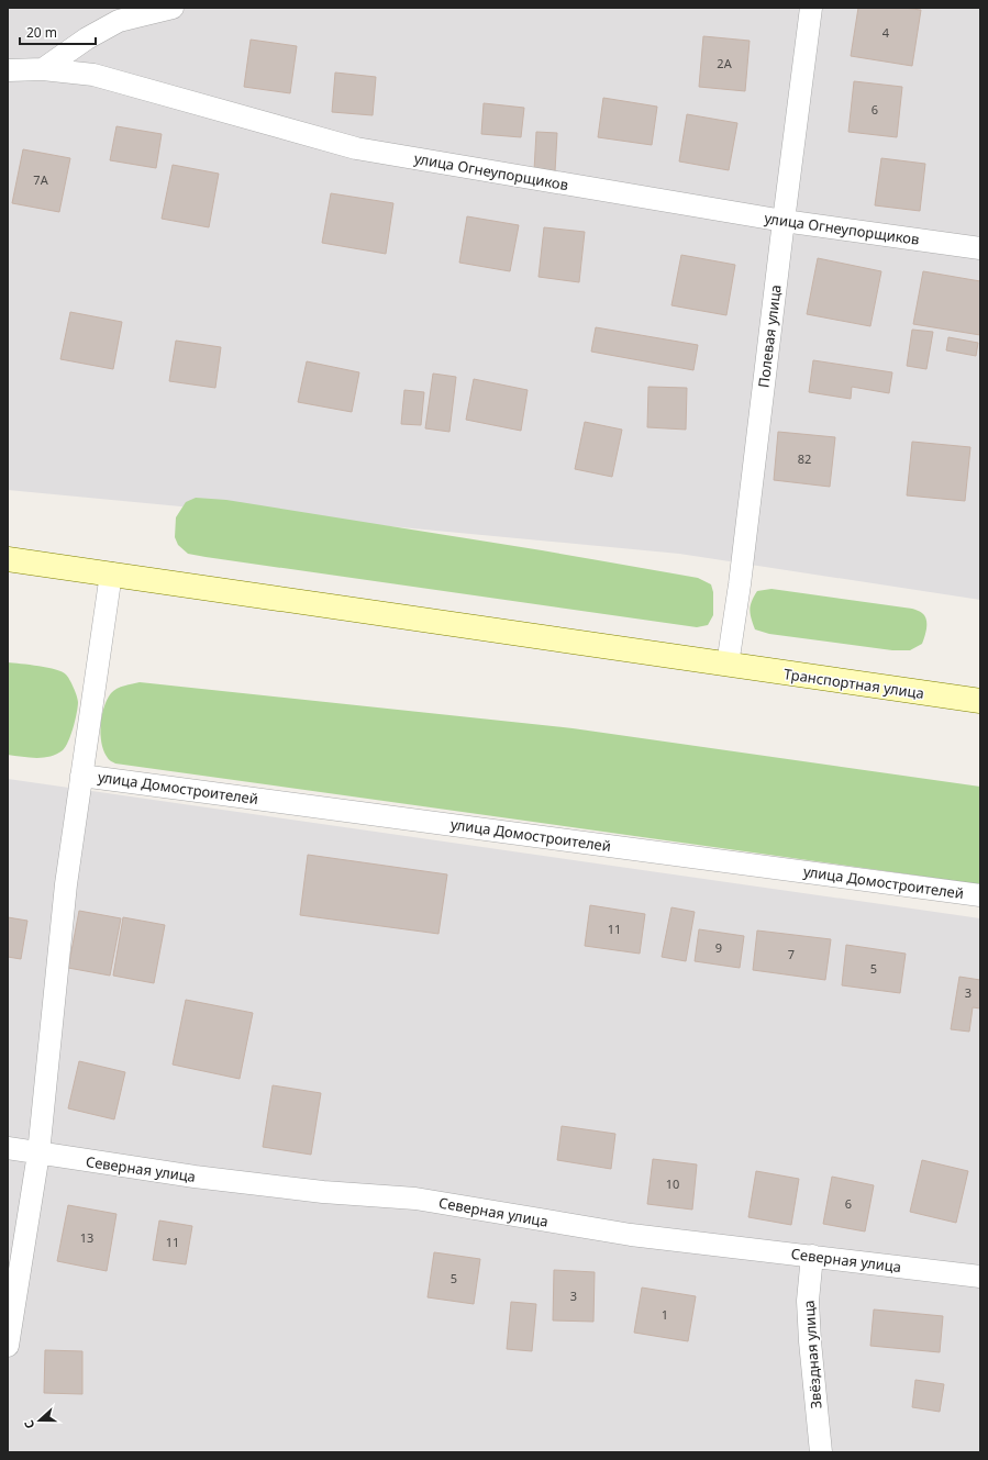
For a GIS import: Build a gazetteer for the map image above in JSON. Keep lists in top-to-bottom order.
{
  "streets": {
    "main road": ["Транспортная улица"],
    "street": [
      "улица Огнеупорщиков",
      "Полевая улица",
      "улица Домостроителей",
      "Северная улица",
      "Звёздная улица"
    ]
  },
  "crossings": [
    ["улица Огнеупорщиков", "Полевая улица"],
    ["Полевая улица", "Транспортная улица"],
    ["Северная улица", "Звёздная улица"]
  ],
  "house_numbers": [
    "4",
    "2А",
    "6",
    "7А",
    "82",
    "11",
    "9",
    "7",
    "5",
    "3",
    "10",
    "6",
    "13",
    "11",
    "5",
    "3",
    "1"
  ],
  "scale_bar": "20 m",
  "north": "left"
}
